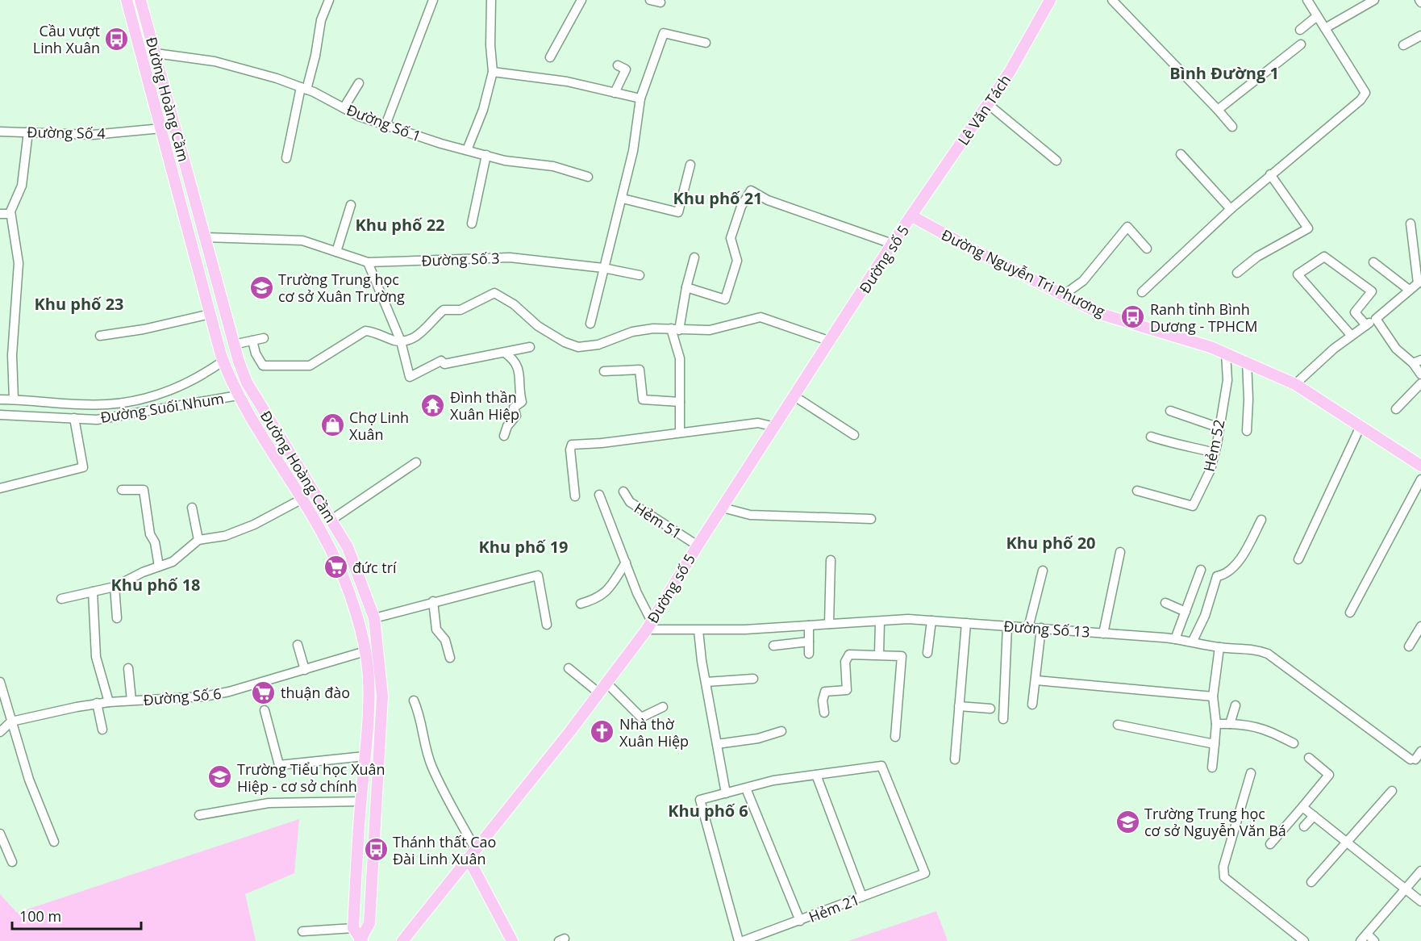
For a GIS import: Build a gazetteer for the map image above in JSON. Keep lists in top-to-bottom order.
{
  "streets": {
    "main road": [
      "Đường Hoàng Cầm",
      "Lê Văn Tách",
      "Đường số 5",
      "Đường Nguyễn Tri Phương"
    ],
    "street": [
      "Đường Số 1",
      "Đường Số 4",
      "Đường Số 3",
      "Đường Suối Nhum",
      "Hẻm 52",
      "Hẻm 51",
      "Đường Số 13",
      "Đường Số 6",
      "Hẻm 21"
    ]
  },
  "crossings": [
    ["Đường Hoàng Cầm", "Đường Số 1"],
    ["Đường Hoàng Cầm", "Đường Số 4"],
    ["Đường Hoàng Cầm", "Đường Số 3"],
    ["Đường Hoàng Cầm", "Đường Suối Nhum"],
    ["Đường Hoàng Cầm", "Đường Số 6"],
    ["Lê Văn Tách", "Đường số 5"],
    ["Lê Văn Tách", "Đường Nguyễn Tri Phương"],
    ["Đường số 5", "Đường Nguyễn Tri Phương"],
    ["Đường số 5", "Hẻm 51"],
    ["Đường số 5", "Đường Số 13"],
    ["Đường Nguyễn Tri Phương", "Hẻm 52"]
  ],
  "districts": [
    "Bình Đường 1",
    "Khu phố 21",
    "Khu phố 22",
    "Khu phố 23",
    "Khu phố 20",
    "Khu phố 19",
    "Khu phố 18",
    "Khu phố 6"
  ],
  "places": {
    "bus stop": ["Cầu vượt Linh Xuân", "Ranh tỉnh Bình Dương - TPHCM", "Thánh thất Cao Đài Linh Xuân"],
    "school or university": ["Trường Trung học cơ sở Xuân Trường", "Trường Tiểu học Xuân Hiệp - cơ sở chính", "Trường Trung học cơ sở Nguyễn Văn Bá"],
    "temple": ["Đình thần Xuân Hiệp"],
    "shop": ["Chợ Linh Xuân"],
    "supermarket": ["đức trí", "thuận đào"],
    "church": ["Nhà thờ Xuân Hiệp"]
  },
  "scale_bar": "100 m"
}
